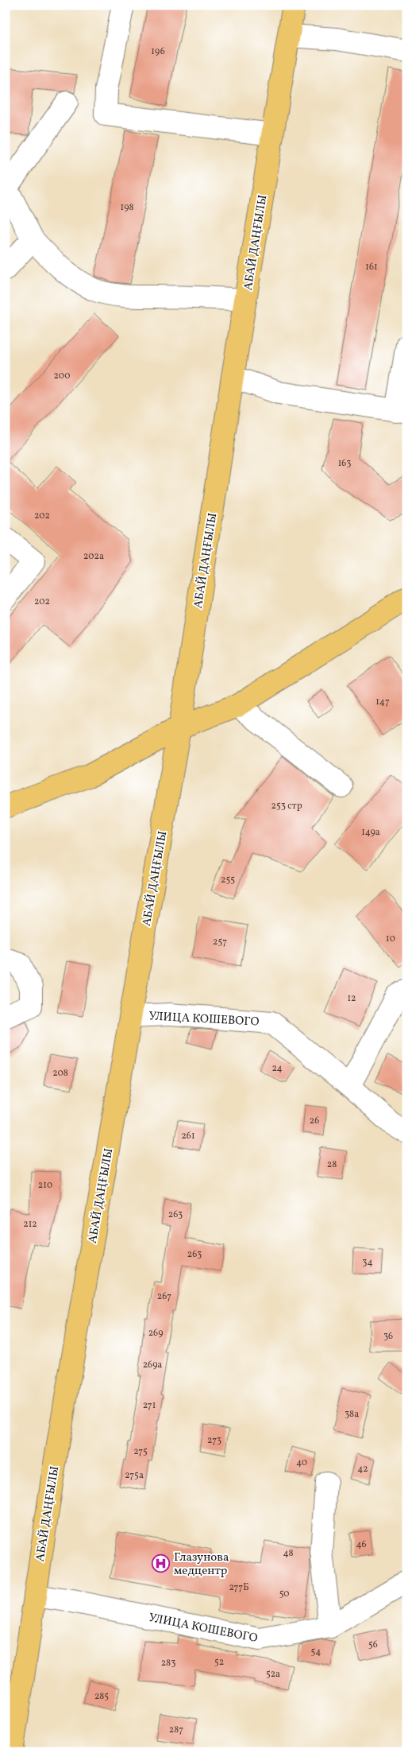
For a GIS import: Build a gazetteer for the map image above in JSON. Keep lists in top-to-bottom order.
{
  "streets": {
    "main road": ["АБАЙ ДАҢҒЫЛЫ"],
    "street": ["УЛИЦА КОШЕВОГО"]
  },
  "crossings": [
    ["АБАЙ ДАҢҒЫЛЫ", "УЛИЦА КОШЕВОГО"]
  ],
  "places": {
    "hospital": ["Глазунова медцентр"]
  },
  "house_numbers": [
    "196",
    "198",
    "161",
    "200",
    "163",
    "202",
    "202а",
    "202",
    "147",
    "253 стр",
    "149а",
    "255",
    "10",
    "257",
    "12",
    "24",
    "208",
    "26",
    "261",
    "28",
    "210",
    "263",
    "212",
    "263",
    "34",
    "267",
    "269",
    "36",
    "269а",
    "271",
    "38а",
    "273",
    "275",
    "40",
    "42",
    "275а",
    "46",
    "48",
    "277Б",
    "50",
    "56",
    "54",
    "52",
    "283",
    "52а",
    "285",
    "287"
  ]
}
